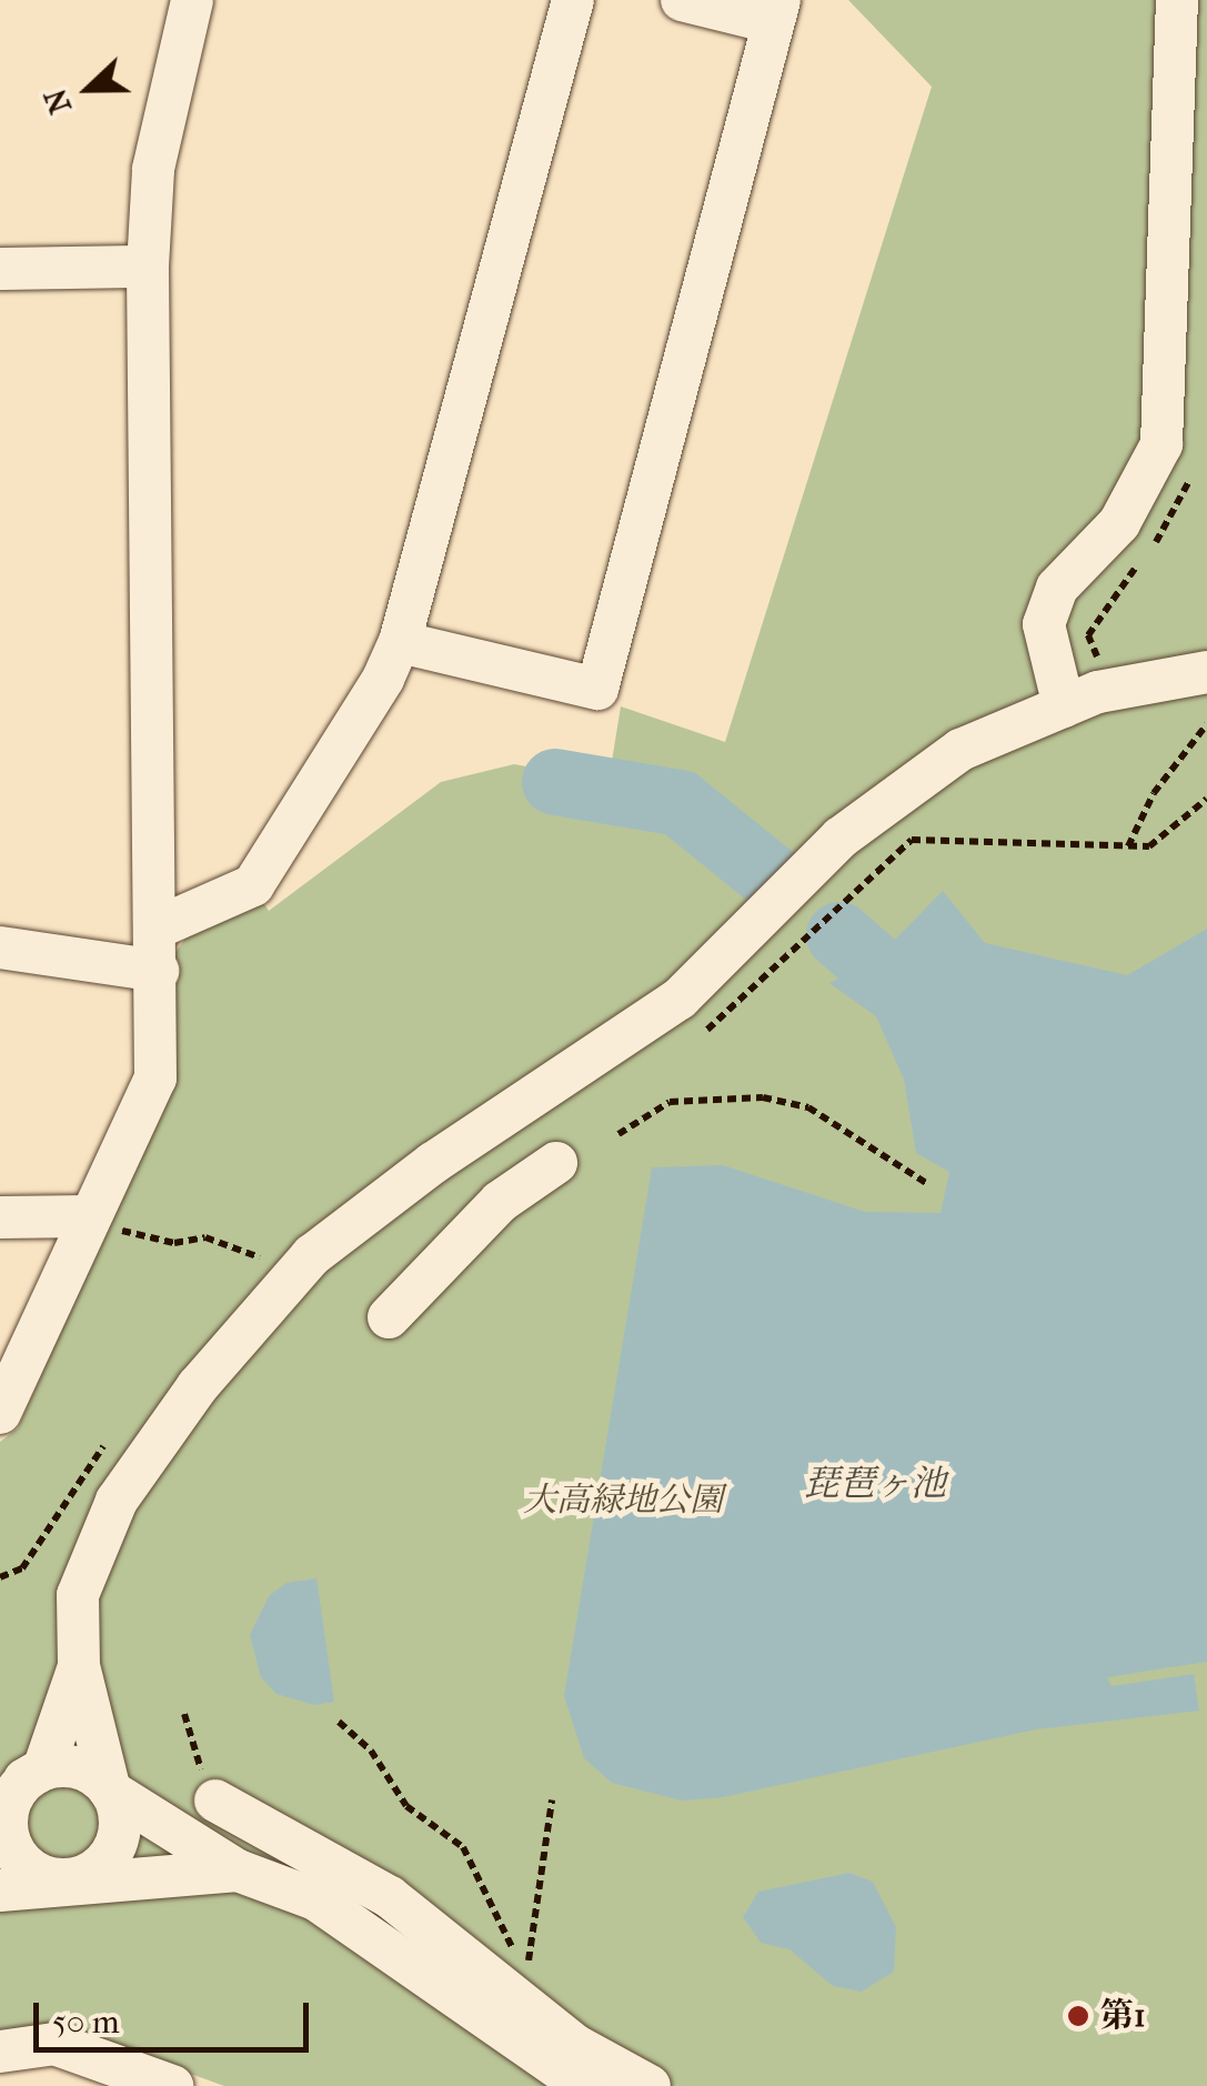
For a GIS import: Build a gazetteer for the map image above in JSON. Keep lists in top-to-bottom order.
{
  "water": ["琵琶ヶ池"],
  "parks": ["大高緑地公園"],
  "places": ["第1"],
  "scale_bar": "50 m",
  "north": "left"
}
